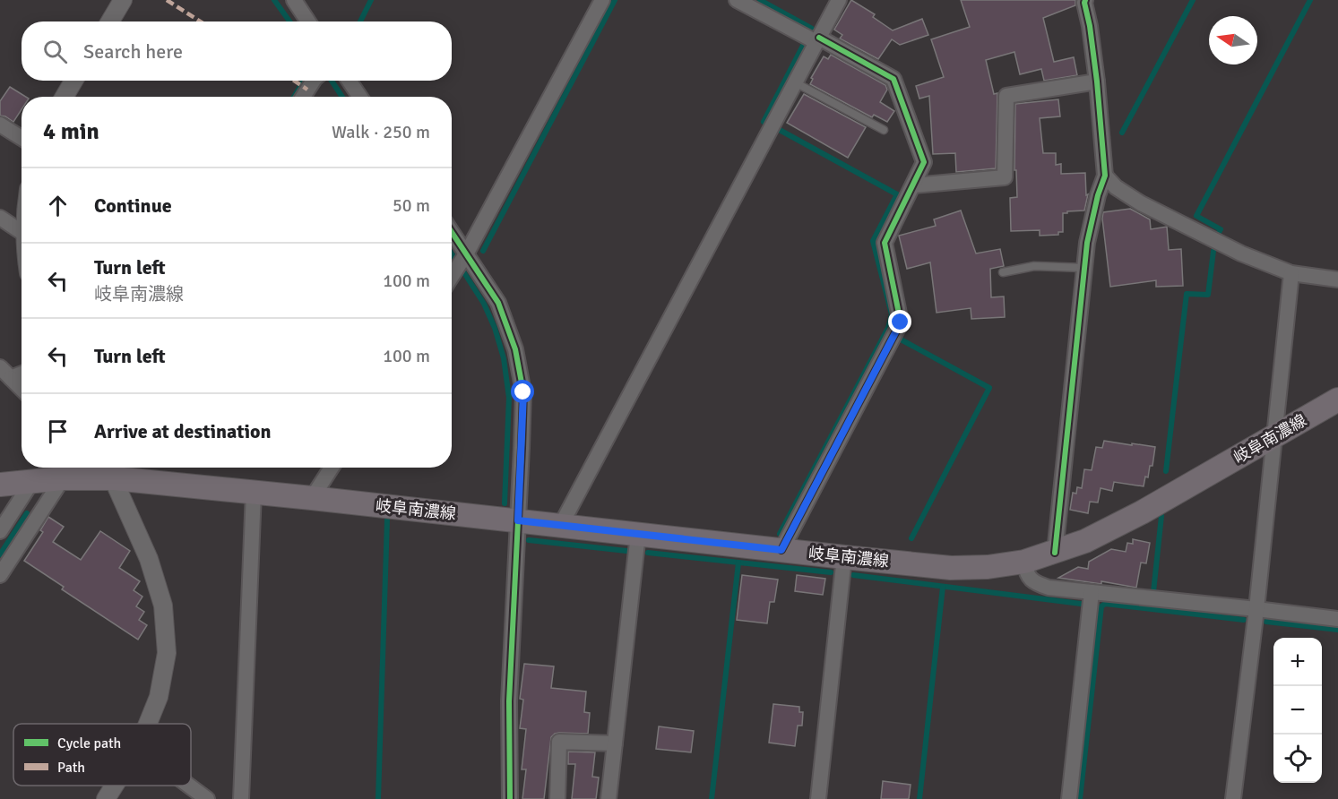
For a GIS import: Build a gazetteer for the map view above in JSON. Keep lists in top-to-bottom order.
{
  "streets": {
    "main road": ["岐阜南濃線"]
  },
  "legend": ["Cycle path", "Path"],
  "north": "left",
  "page": {
    "search": "Search here",
    "heading": ["4 min", "Walk · 250 m"],
    "list": [
      ["Continue", "50 m"],
      ["Turn left", "岐阜南濃線", "100 m"],
      ["Turn left", "100 m"],
      "Arrive at destination"
    ],
    "map_buttons": ["+", "−"]
  }
}
